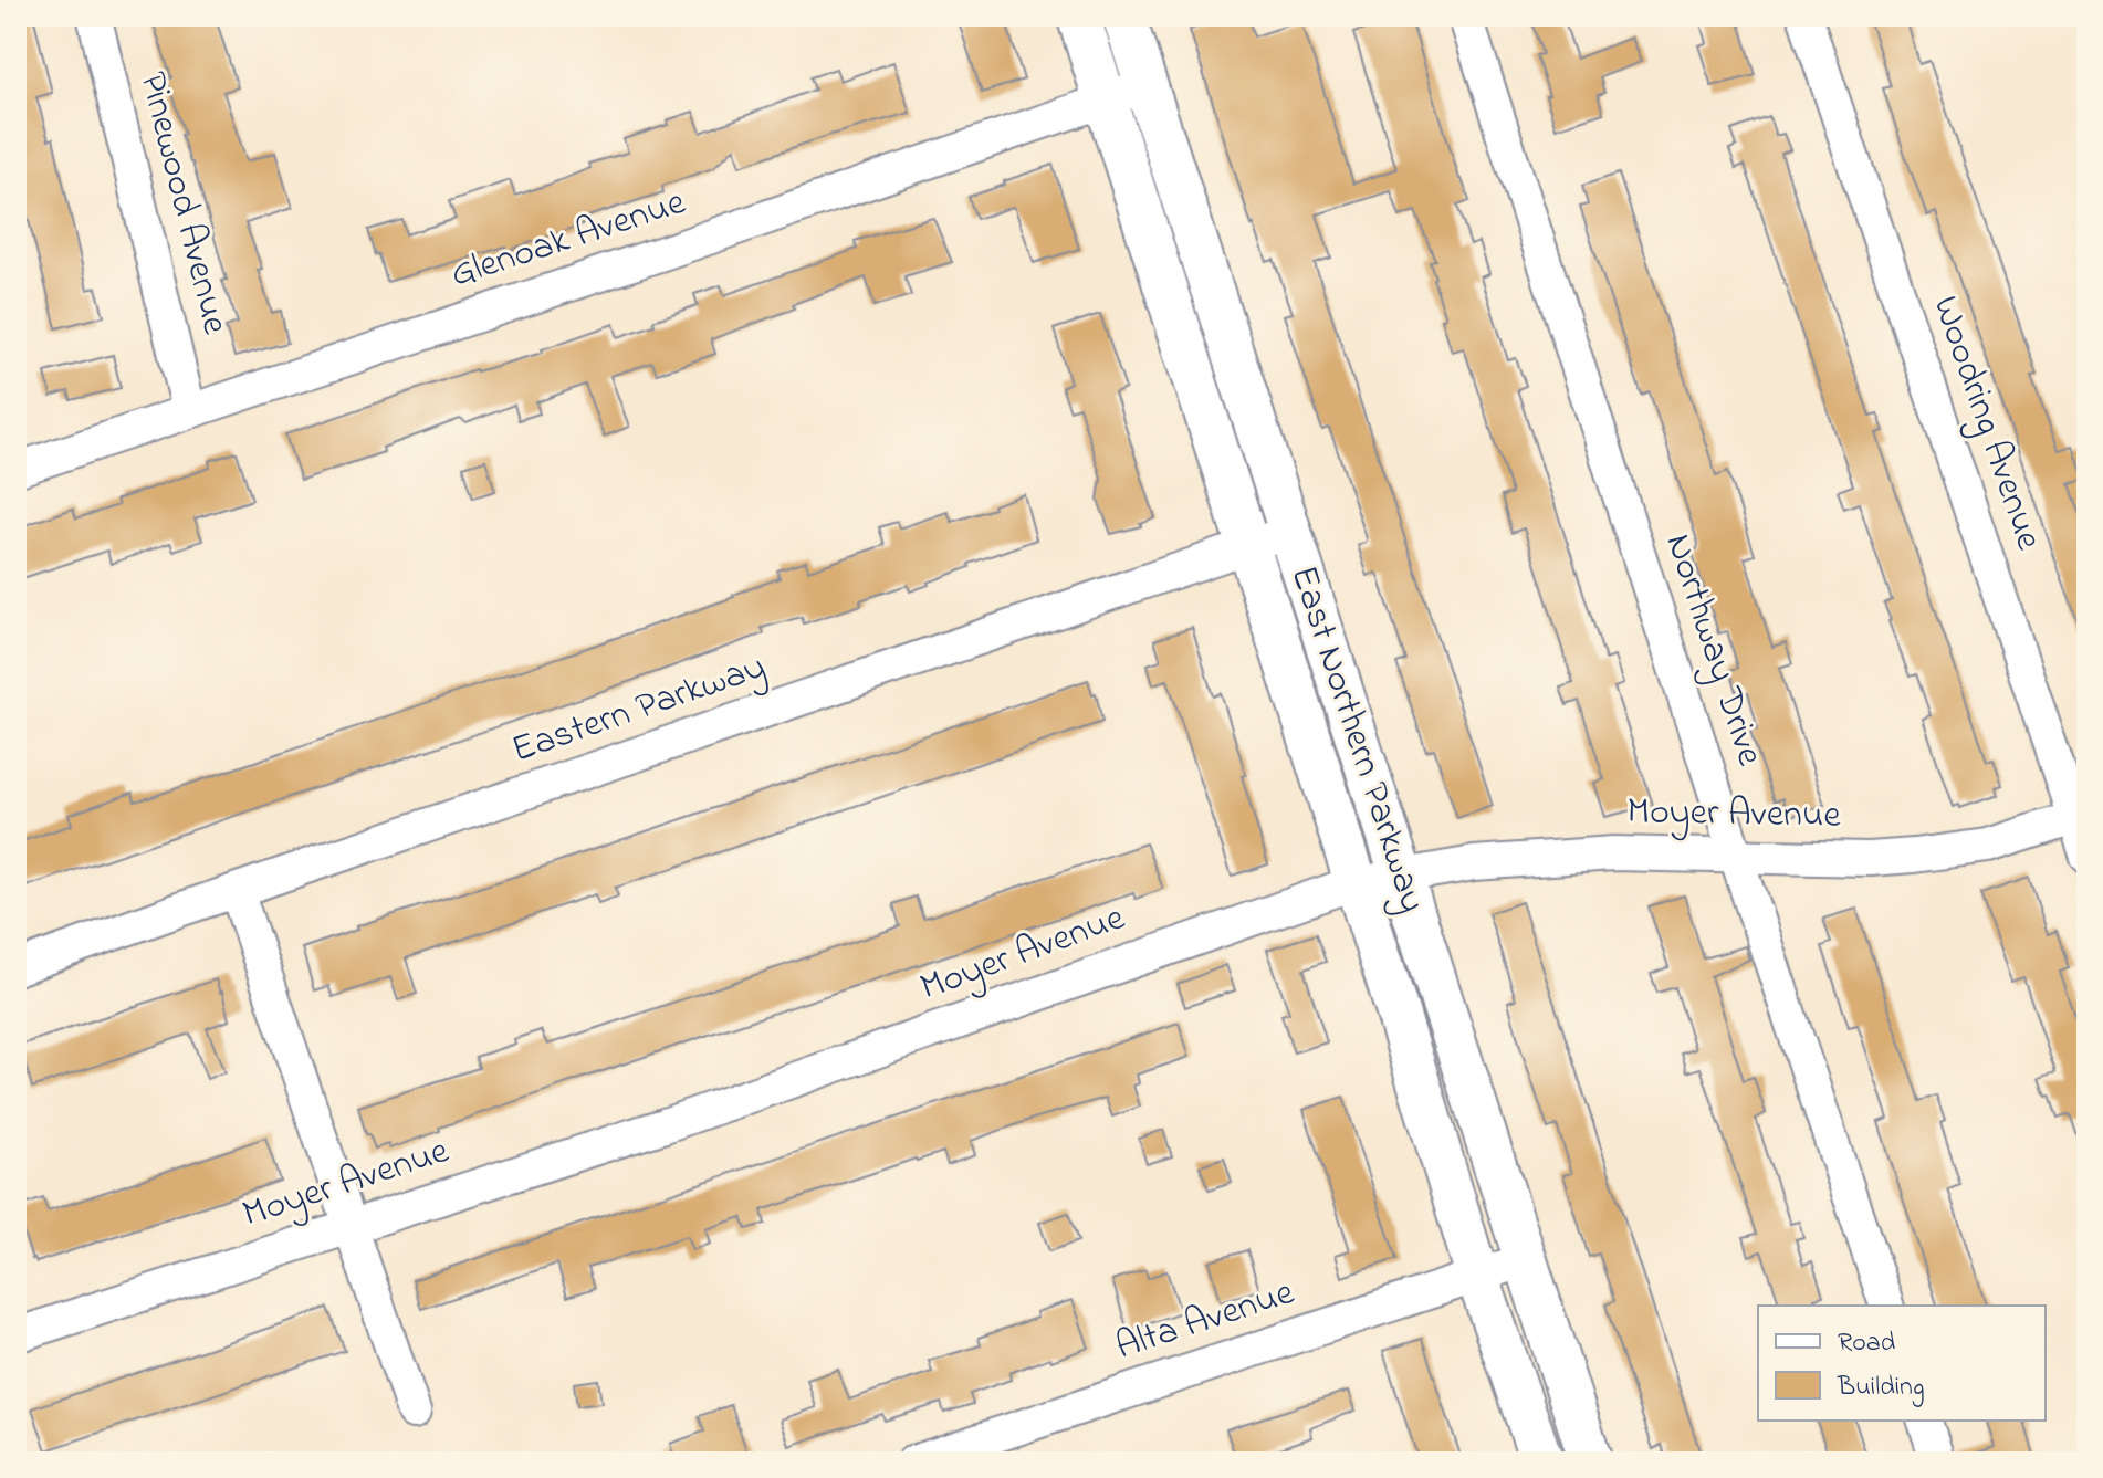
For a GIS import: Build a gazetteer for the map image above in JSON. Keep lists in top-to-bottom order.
{
  "streets": {
    "main road": ["East Northern Parkway"],
    "street": [
      "Pinewood Avenue",
      "Glenoak Avenue",
      "Woodring Avenue",
      "Northway Drive",
      "Eastern Parkway",
      "Moyer Avenue",
      "Alta Avenue"
    ]
  },
  "crossings": [
    ["Pinewood Avenue", "Glenoak Avenue"],
    ["Glenoak Avenue", "East Northern Parkway"],
    ["Woodring Avenue", "Moyer Avenue"],
    ["Northway Drive", "Moyer Avenue"],
    ["Eastern Parkway", "East Northern Parkway"],
    ["East Northern Parkway", "Moyer Avenue"],
    ["East Northern Parkway", "Alta Avenue"]
  ],
  "legend": ["Road", "Building"]
}
